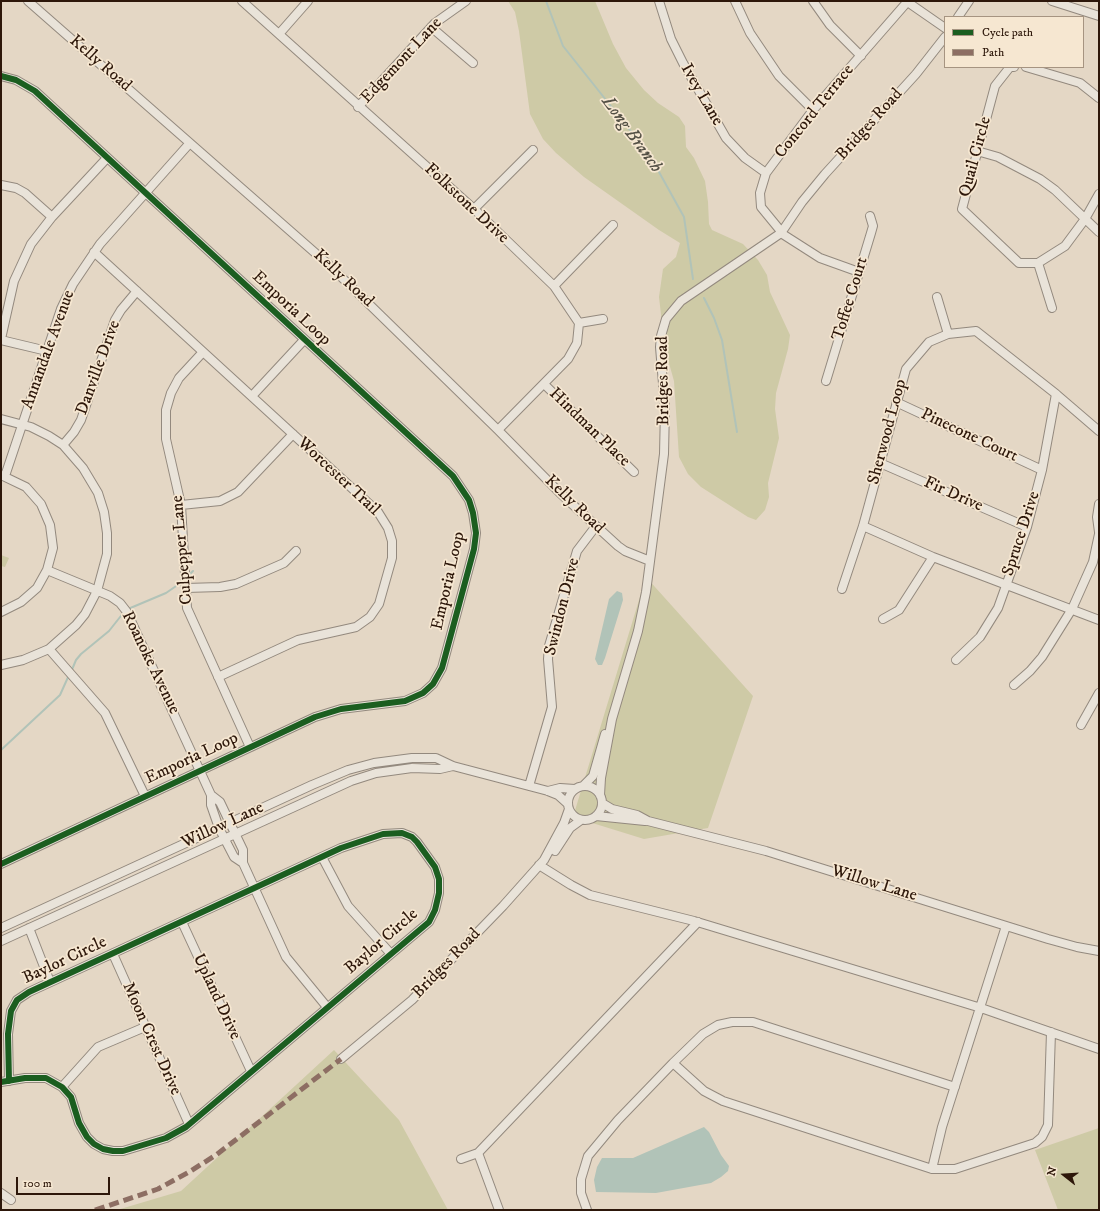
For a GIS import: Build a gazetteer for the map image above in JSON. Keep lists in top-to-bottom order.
{
  "streets": {
    "street": [
      "Edgemont Lane",
      "Kelly Road",
      "Ivey Lane",
      "Concord Terrace",
      "Bridges Road",
      "Quail Circle",
      "Folkstone Drive",
      "Toffee Court",
      "Emporia Loop",
      "Annandale Avenue",
      "Danville Drive",
      "Hindman Place",
      "Sherwood Loop",
      "Pinecone Court",
      "Worcester Trail",
      "Fir Drive",
      "Spruce Drive",
      "Culpepper Lane",
      "Swindon Drive",
      "Roanoke Avenue",
      "Willow Lane",
      "Baylor Circle",
      "Upland Drive",
      "Moon Crest Drive"
    ]
  },
  "crossings": [
    ["Edgemont Lane", "Folkstone Drive"],
    ["Kelly Road", "Bridges Road"],
    ["Kelly Road", "Annandale Avenue"],
    ["Kelly Road", "Swindon Drive"],
    ["Ivey Lane", "Concord Terrace"],
    ["Concord Terrace", "Bridges Road"],
    ["Concord Terrace", "Toffee Court"],
    ["Bridges Road", "Willow Lane"],
    ["Emporia Loop", "Annandale Avenue"],
    ["Emporia Loop", "Culpepper Lane"],
    ["Emporia Loop", "Roanoke Avenue"],
    ["Annandale Avenue", "Worcester Trail"],
    ["Danville Drive", "Worcester Trail"],
    ["Sherwood Loop", "Pinecone Court"],
    ["Sherwood Loop", "Fir Drive"],
    ["Sherwood Loop", "Spruce Drive"],
    ["Pinecone Court", "Spruce Drive"],
    ["Worcester Trail", "Culpepper Lane"],
    ["Fir Drive", "Spruce Drive"],
    ["Swindon Drive", "Willow Lane"],
    ["Roanoke Avenue", "Willow Lane"],
    ["Baylor Circle", "Upland Drive"],
    ["Baylor Circle", "Moon Crest Drive"]
  ],
  "water": ["Long Branch"],
  "legend": ["Cycle path", "Path"],
  "scale_bar": "100 m",
  "north": "left"
}
